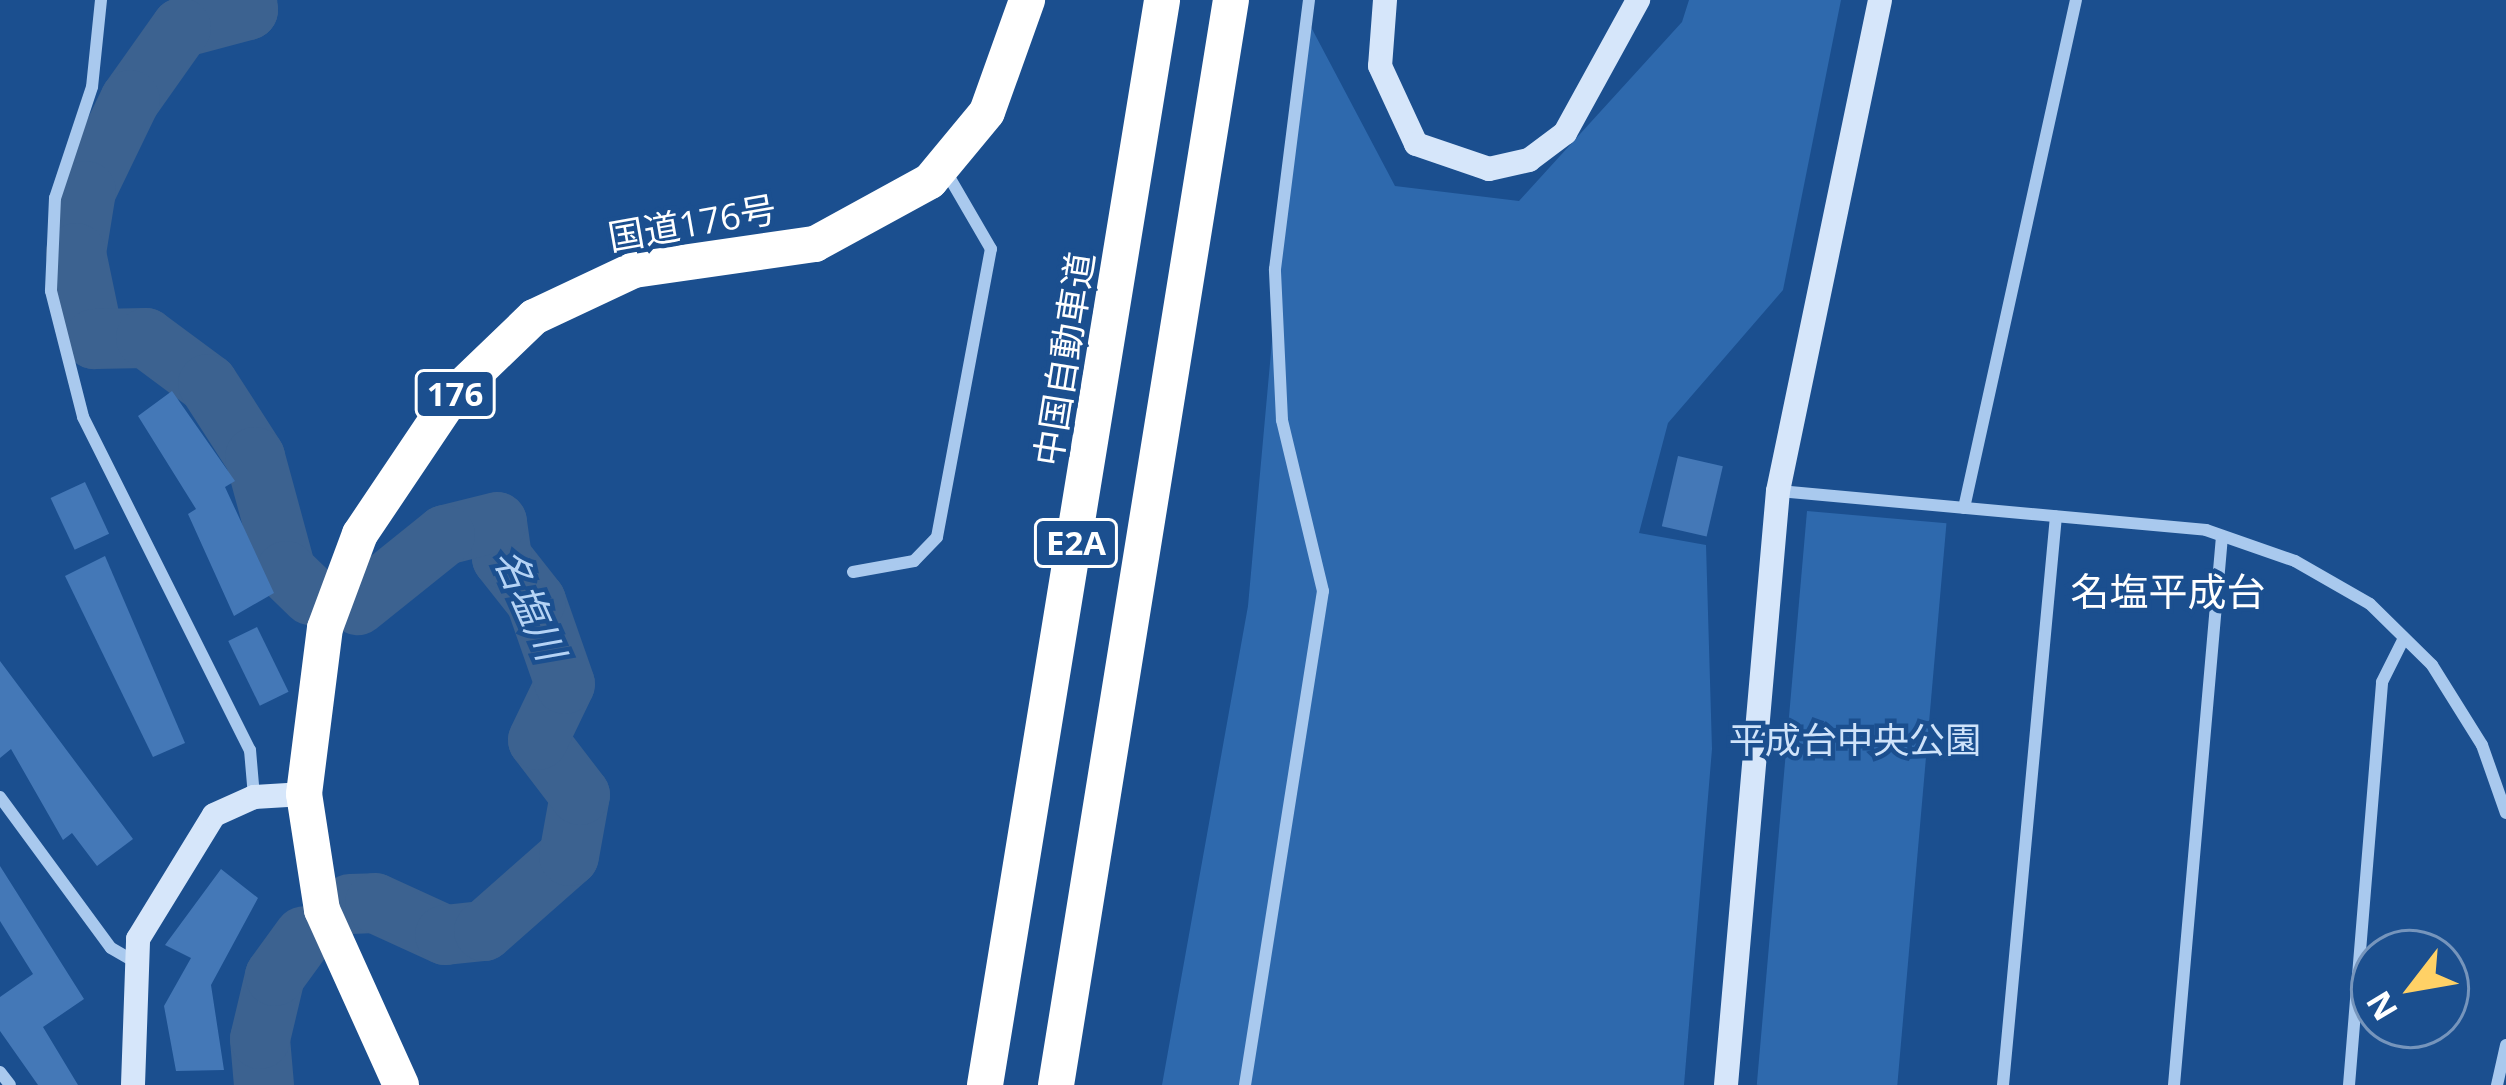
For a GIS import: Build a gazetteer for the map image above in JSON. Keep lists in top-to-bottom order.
{
  "streets": {
    "highway": [
      "国道176号",
      "中国自動車道",
      "176",
      "E2A"
    ]
  },
  "districts": ["名塩平成台"],
  "water": ["名塩川"],
  "parks": ["平成台中央公園"],
  "north": "bottom left"
}
